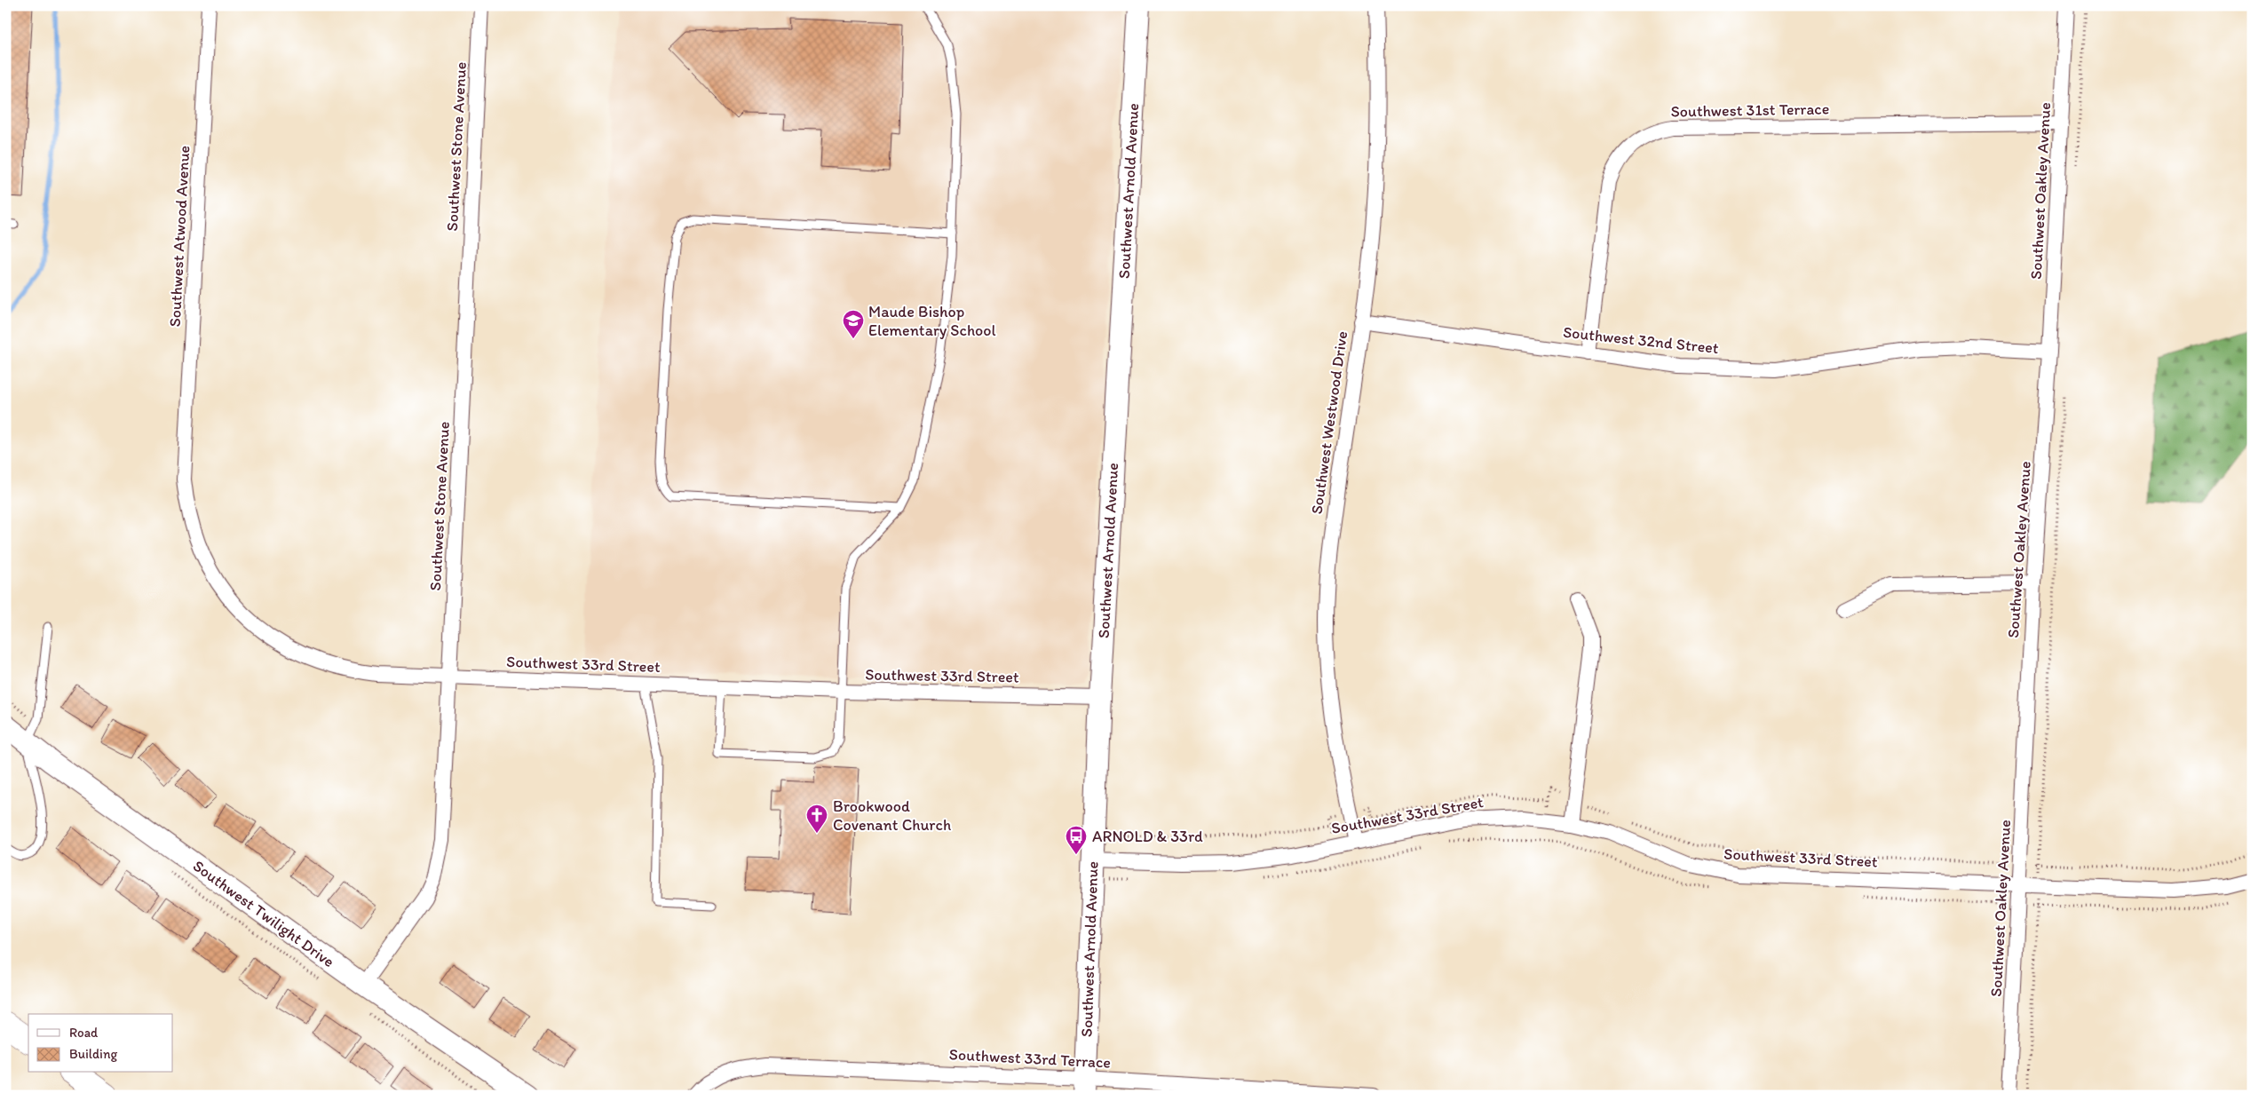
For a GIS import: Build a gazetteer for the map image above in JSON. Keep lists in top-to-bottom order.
{
  "streets": {
    "street": [
      "Southwest 31st Terrace",
      "Southwest Stone Avenue",
      "Southwest Arnold Avenue",
      "Southwest Oakley Avenue",
      "Southwest Atwood Avenue",
      "Southwest 32nd Street",
      "Southwest Westwood Drive",
      "Southwest 33rd Street",
      "Southwest Twilight Drive",
      "Southwest 33rd Terrace"
    ]
  },
  "crossings": [
    ["Southwest 31st Terrace", "Southwest Oakley Avenue"],
    ["Southwest 31st Terrace", "Southwest 32nd Street"],
    ["Southwest Stone Avenue", "Southwest 33rd Street"],
    ["Southwest Stone Avenue", "Southwest Twilight Drive"],
    ["Southwest Arnold Avenue", "Southwest 33rd Street"],
    ["Southwest Arnold Avenue", "Southwest 33rd Terrace"],
    ["Southwest Oakley Avenue", "Southwest 32nd Street"],
    ["Southwest Oakley Avenue", "Southwest 33rd Street"],
    ["Southwest Atwood Avenue", "Southwest 33rd Street"],
    ["Southwest 32nd Street", "Southwest Westwood Drive"],
    ["Southwest Westwood Drive", "Southwest 33rd Street"]
  ],
  "places": {
    "school or university": ["Maude Bishop Elementary School"],
    "church": ["Brookwood Covenant Church"],
    "bus stop": ["ARNOLD & 33rd"]
  },
  "legend": ["Road", "Building"]
}
